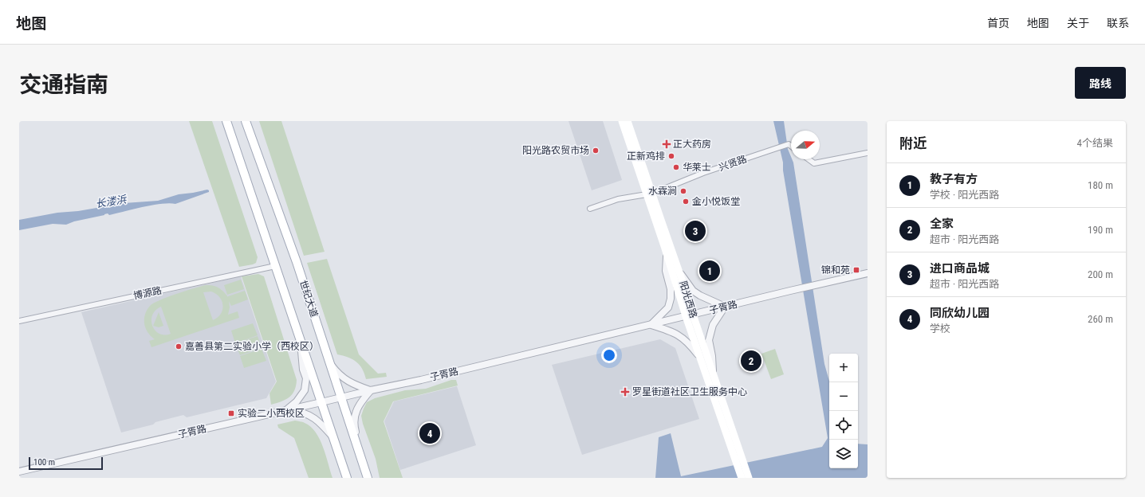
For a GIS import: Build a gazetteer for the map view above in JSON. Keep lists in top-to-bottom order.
{
  "streets": {
    "main road": ["世纪大道", "阳光西路"],
    "street": ["兴贤路", "博源路", "子胥路"]
  },
  "crossings": [
    ["兴贤路", "阳光西路"],
    ["世纪大道", "子胥路"],
    ["阳光西路", "子胥路"]
  ],
  "water": ["长溇浜"],
  "places": {
    "health": ["正大药房", "罗星街道社区卫生服务中心"],
    "other": [
      "阳光路农贸市场",
      "正新鸡排",
      "华莱士",
      "水霖涧",
      "金小悦饭堂",
      "嘉善县第二实验小学（西校区）"
    ],
    "transit": ["锦和苑", "实验二小西校区"]
  },
  "scale_bar": "100 m",
  "north": "right",
  "page": {
    "header": "地图",
    "nav": [
      "首页",
      "地图",
      "关于",
      "联系"
    ],
    "title": "交通指南",
    "buttons": "路线",
    "heading": ["附近", "4个结果"],
    "list": [
      {
        "mark": "1",
        "name": "教子有方",
        "note": "学校 · 阳光西路",
        "value": "180 m"
      },
      {
        "mark": "2",
        "name": "全家",
        "note": "超市 · 阳光西路",
        "value": "190 m"
      },
      {
        "mark": "3",
        "name": "进口商品城",
        "note": "超市 · 阳光西路",
        "value": "200 m"
      },
      {
        "mark": "4",
        "name": "同欣幼儿园",
        "note": "学校",
        "value": "260 m"
      }
    ],
    "pins": [
      "3",
      "1",
      "2",
      "4"
    ],
    "map_buttons": ["+", "−"],
    "scale": "100 m"
  }
}
